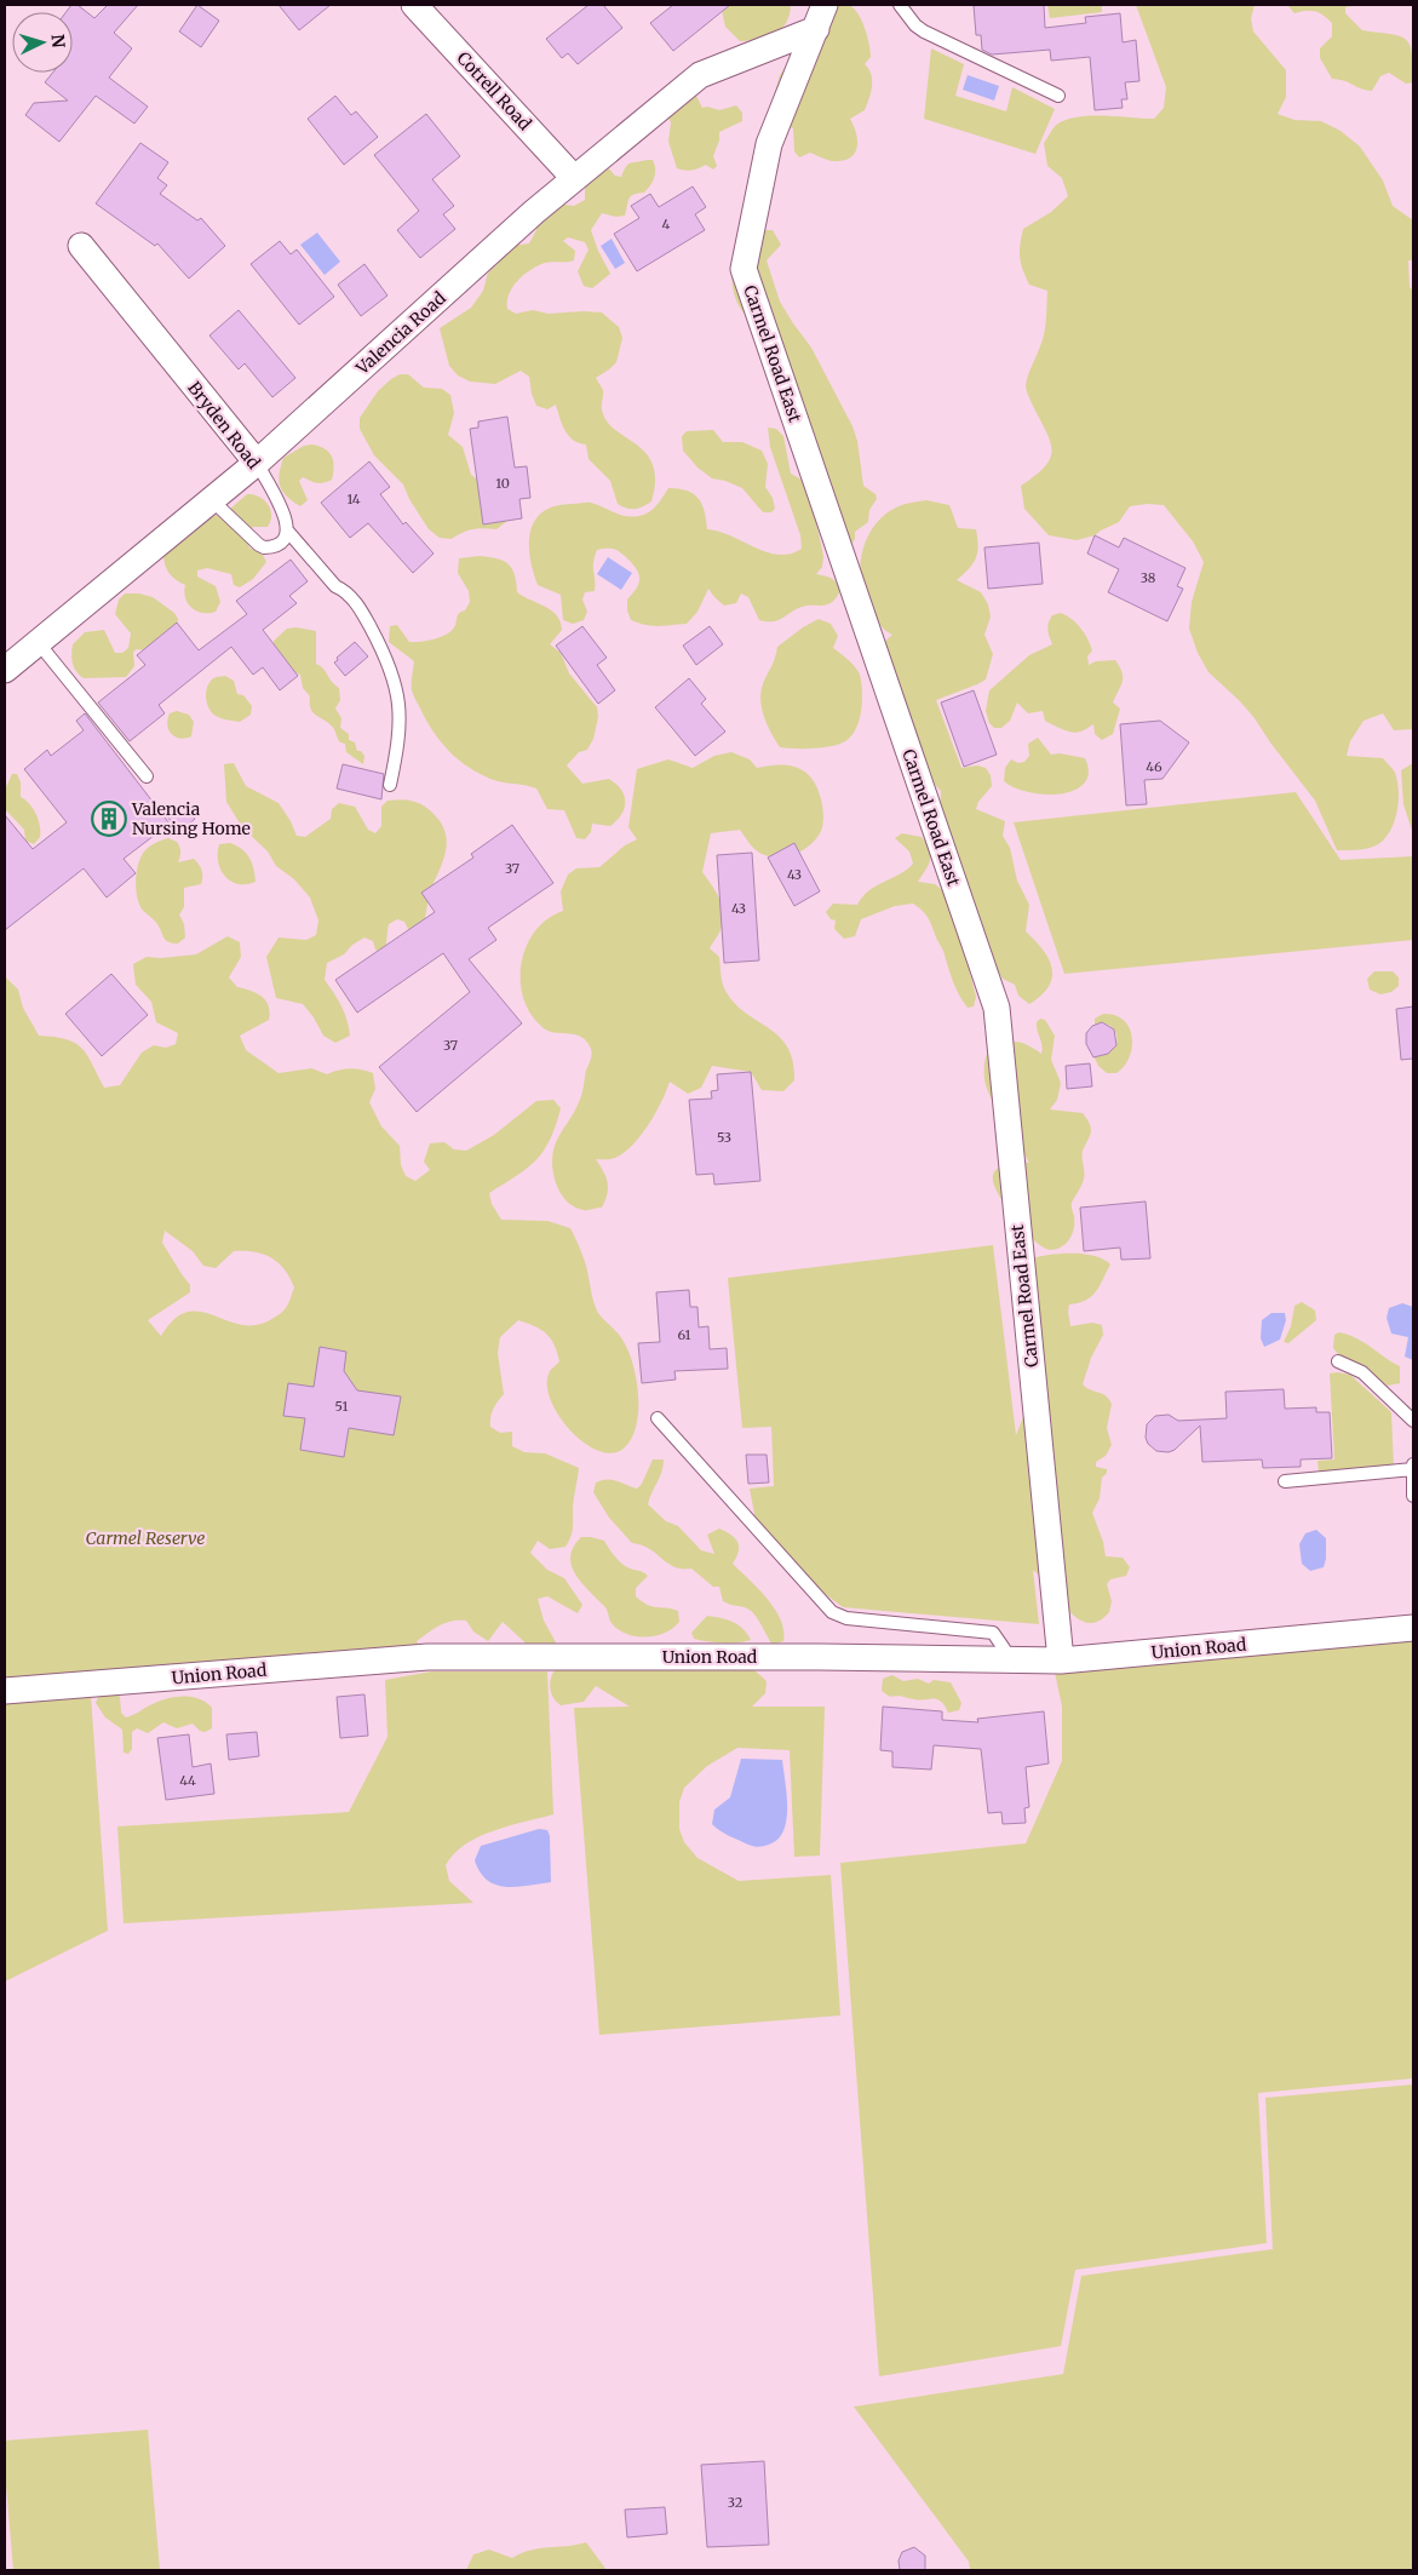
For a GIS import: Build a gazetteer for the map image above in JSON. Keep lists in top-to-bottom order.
{
  "streets": {
    "street": [
      "Cotrell Road",
      "Valencia Road",
      "Carmel Road East",
      "Bryden Road",
      "Union Road"
    ]
  },
  "crossings": [
    ["Cotrell Road", "Valencia Road"],
    ["Valencia Road", "Carmel Road East"],
    ["Valencia Road", "Bryden Road"],
    ["Carmel Road East", "Union Road"]
  ],
  "parks": ["Carmel Reserve"],
  "places": {
    "building": ["Valencia Nursing Home"]
  },
  "house_numbers": [
    "4",
    "10",
    "14",
    "38",
    "46",
    "37",
    "43",
    "43",
    "37",
    "53",
    "61",
    "51",
    "44",
    "32"
  ],
  "north": "right"
}
